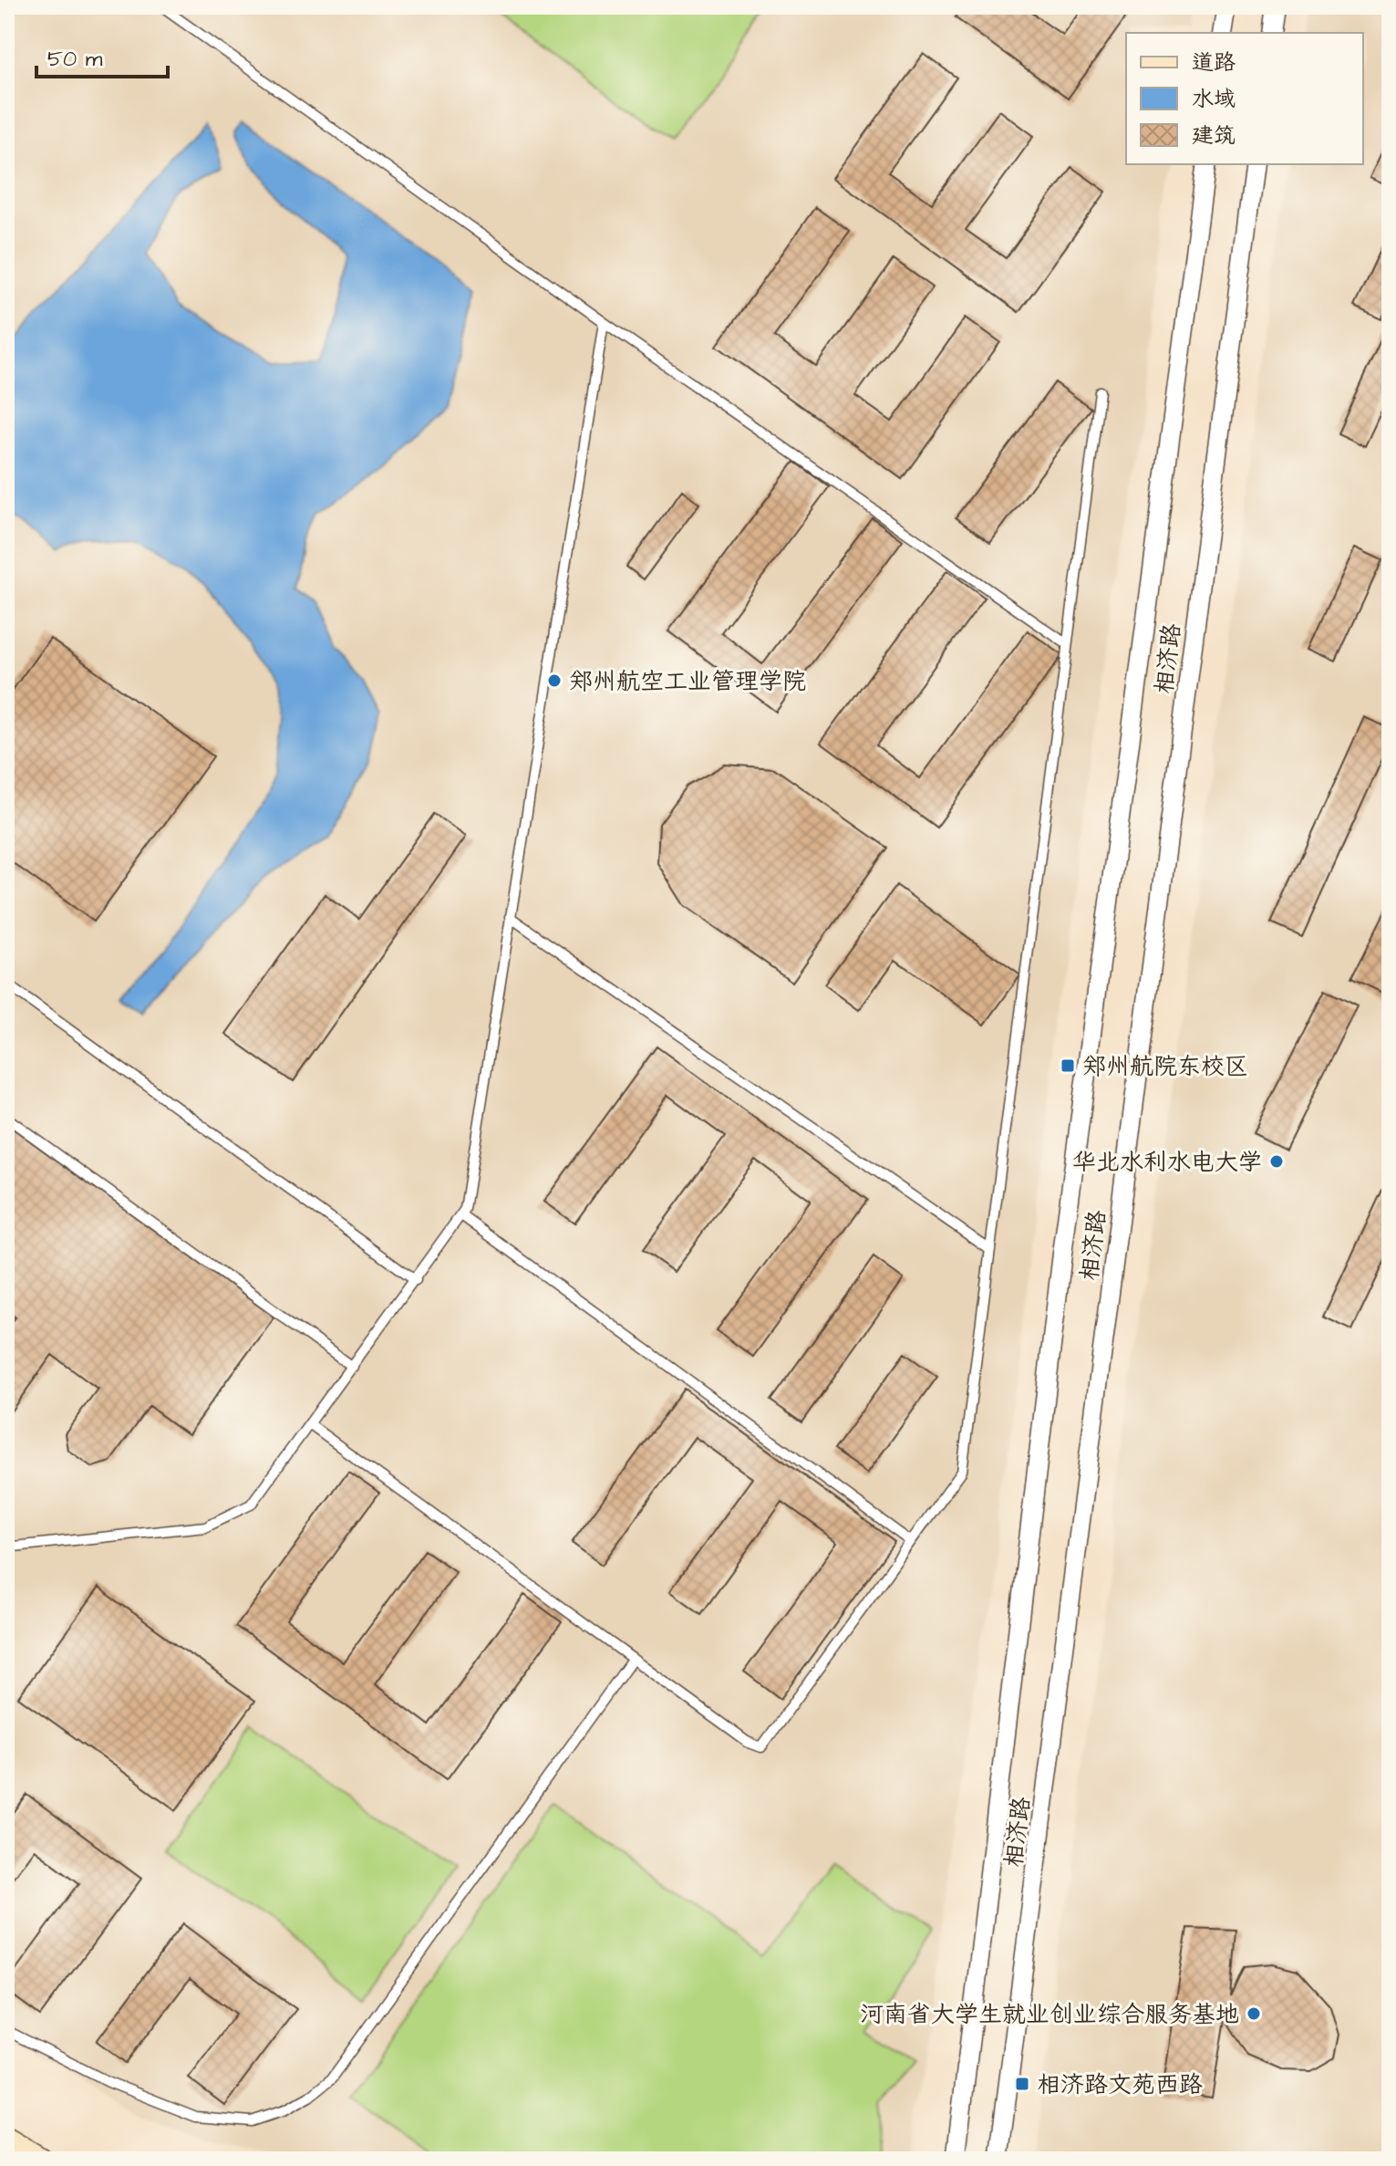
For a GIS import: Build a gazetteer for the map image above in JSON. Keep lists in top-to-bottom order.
{
  "streets": {
    "street": ["相济路"]
  },
  "places": {
    "other": ["郑州航空工业管理学院", "华北水利水电大学", "河南省大学生就业创业综合服务基地"],
    "transit": ["郑州航院东校区", "相济路文苑西路"]
  },
  "legend": ["道路", "水域", "建筑"],
  "scale_bar": "50 m"
}
